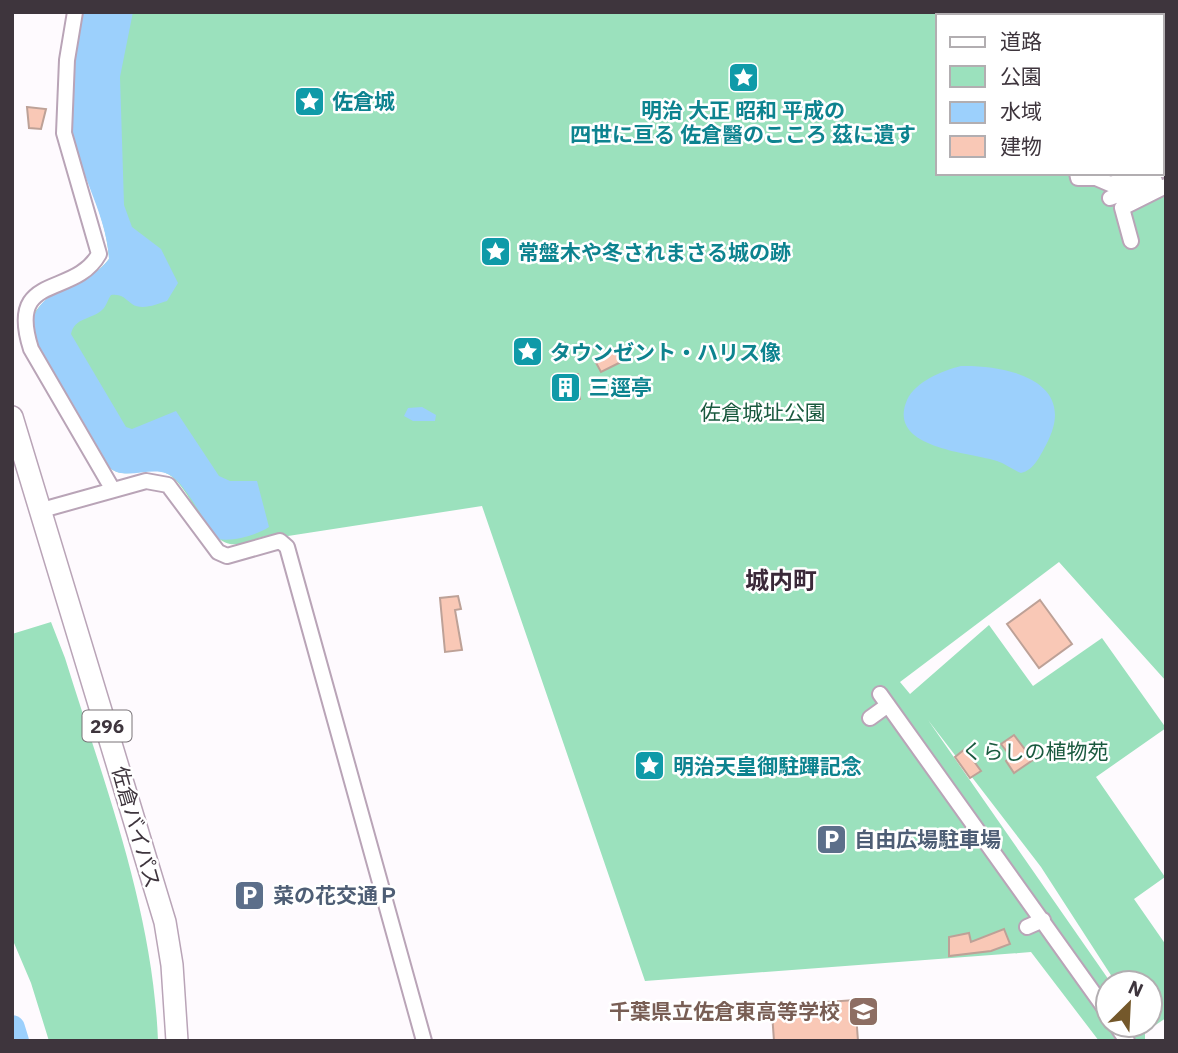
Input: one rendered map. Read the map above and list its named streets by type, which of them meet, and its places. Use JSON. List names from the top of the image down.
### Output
{
  "streets": {
    "highway": ["296", "佐倉バイパス"]
  },
  "districts": ["城内町"],
  "parks": ["佐倉城址公園", "くらしの植物苑"],
  "places": {
    "place": [
      "明治 大正 昭和 平成の 四世に亘る 佐倉醫のこころ 茲に遺す",
      "佐倉城",
      "常盤木や冬されまさる城の跡",
      "タウンゼント・ハリス像",
      "明治天皇御駐蹕記念"
    ],
    "building": ["三逕亭"],
    "parking": ["自由広場駐車場", "菜の花交通Ｐ"],
    "school or university": ["千葉県立佐倉東高等学校"]
  },
  "legend": [
    "道路",
    "公園",
    "水域",
    "建物"
  ],
  "north": "top right"
}
